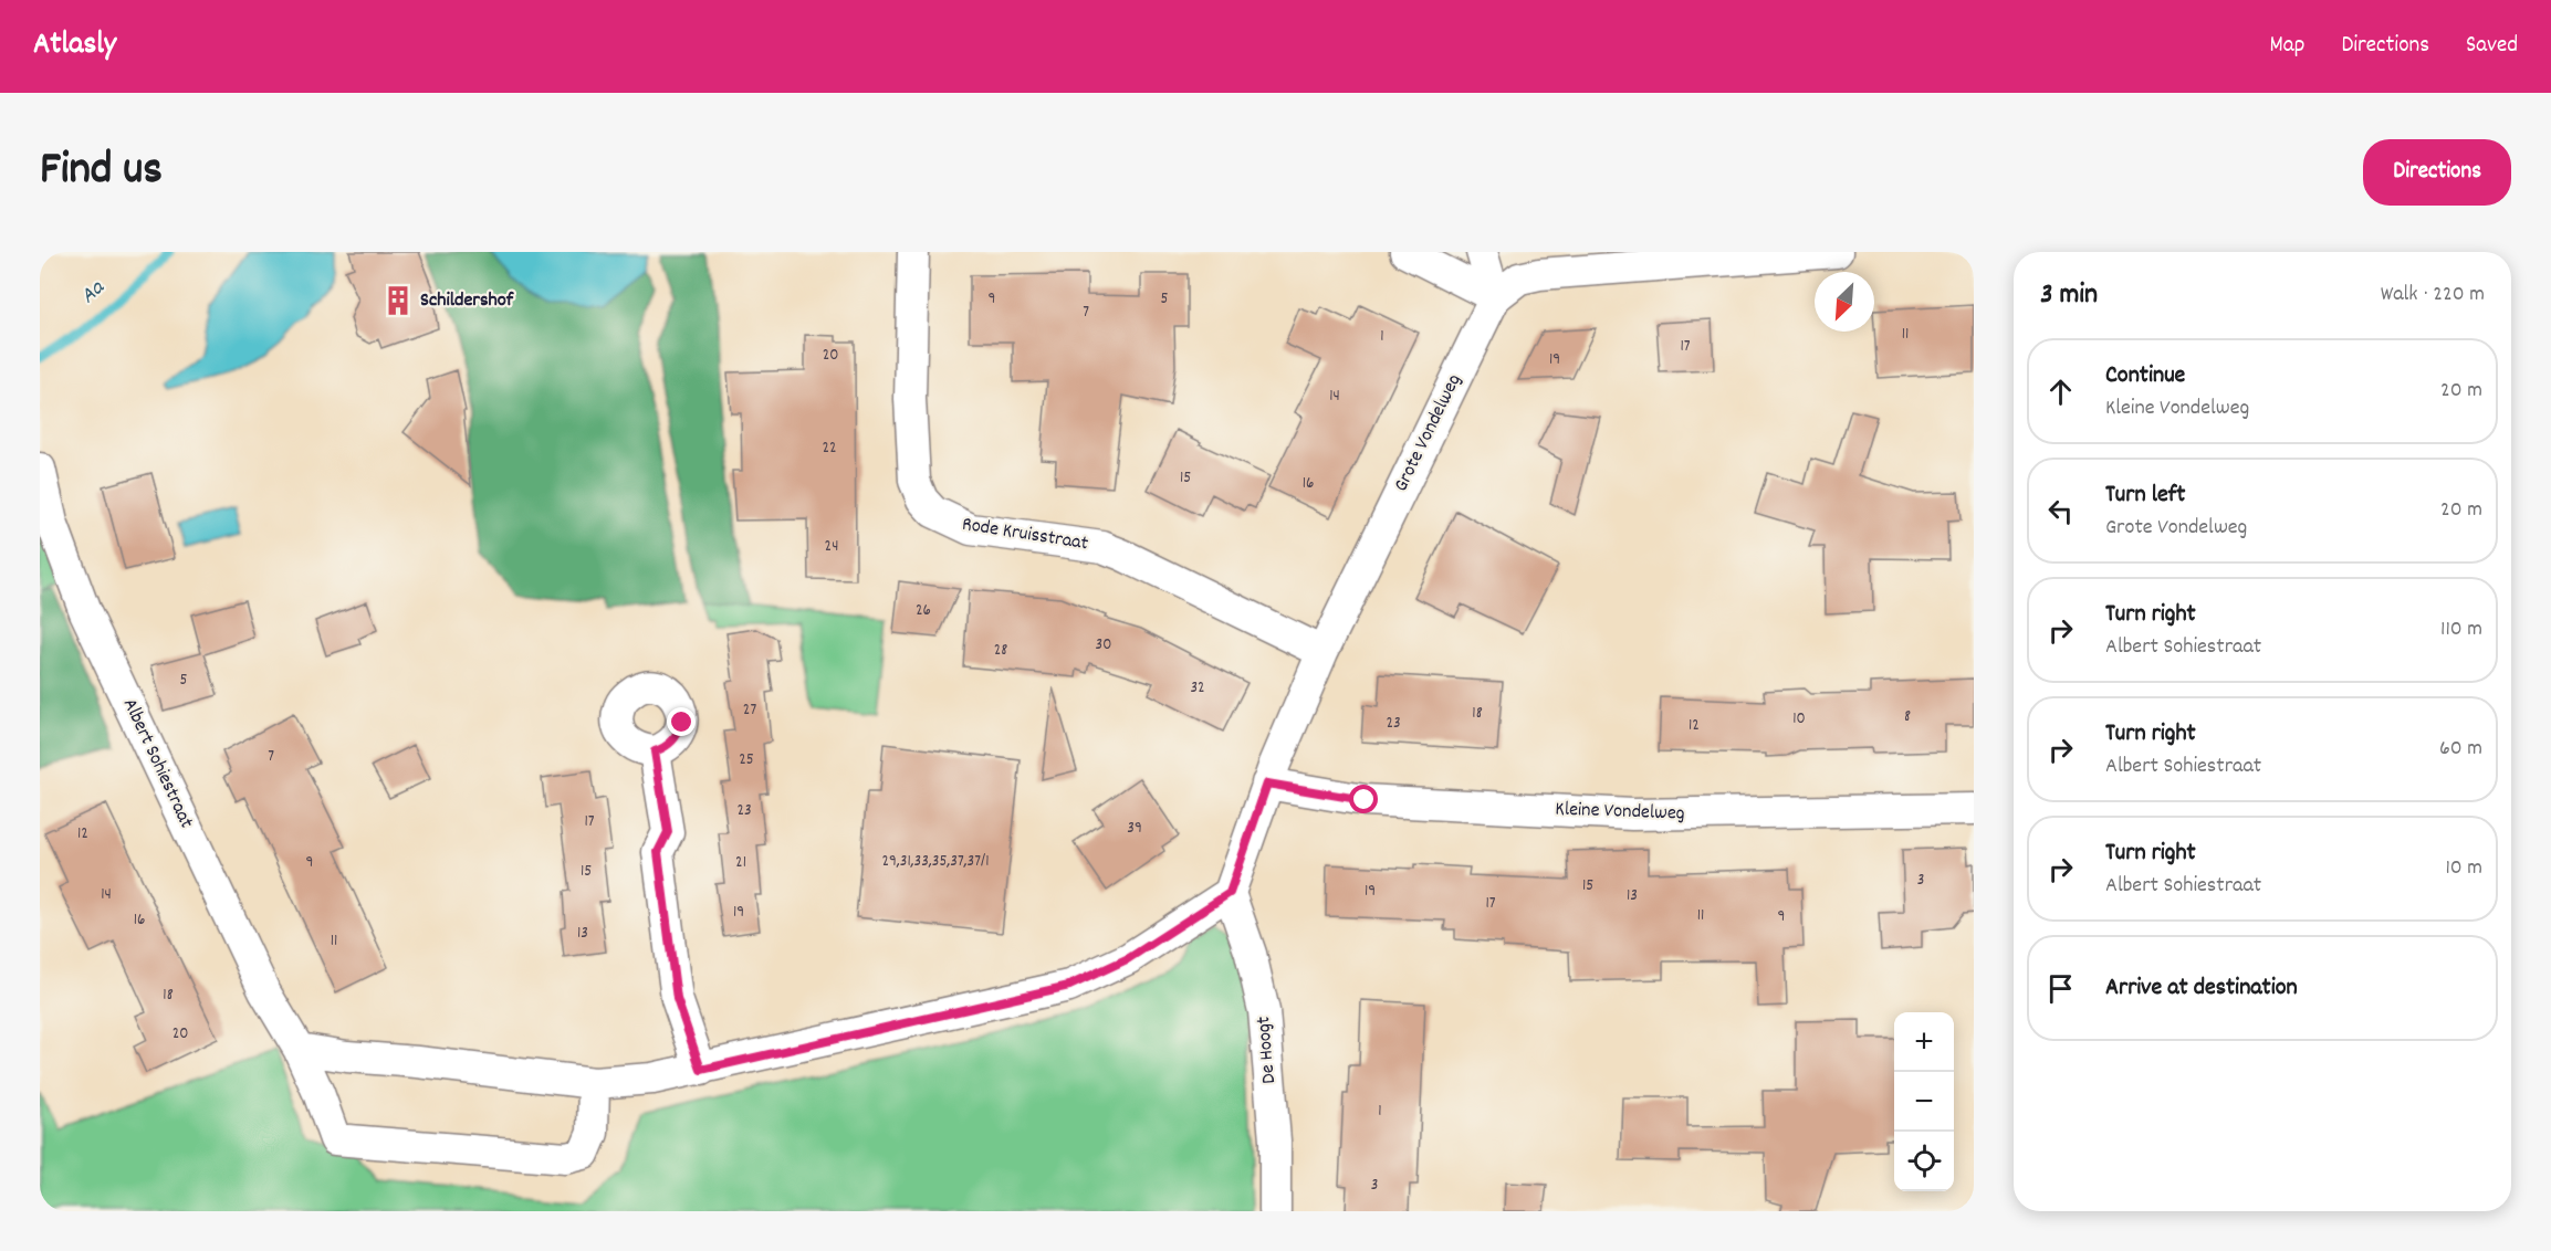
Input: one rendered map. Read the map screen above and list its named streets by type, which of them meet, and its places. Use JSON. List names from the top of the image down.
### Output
{
  "streets": {
    "street": [
      "Grote Vondelweg",
      "Rode Kruisstraat",
      "Albert Sohiestraat",
      "Kleine Vondelweg",
      "De Hoogt"
    ]
  },
  "crossings": [
    ["Grote Vondelweg", "Rode Kruisstraat"],
    ["Grote Vondelweg", "Kleine Vondelweg"],
    ["Grote Vondelweg", "De Hoogt"]
  ],
  "water": ["Aa"],
  "places": {
    "building": ["Schildershof"]
  },
  "house_numbers": [
    "9",
    "5",
    "7",
    "11",
    "1",
    "17",
    "20",
    "19",
    "14",
    "22",
    "15",
    "16",
    "24",
    "26",
    "30",
    "28",
    "5",
    "32",
    "27",
    "18",
    "8",
    "10",
    "23",
    "12",
    "7",
    "25",
    "23",
    "17",
    "39",
    "12",
    "29,31,33,35,37,37/1",
    "9",
    "21",
    "15",
    "3",
    "15",
    "19",
    "14",
    "13",
    "17",
    "19",
    "11",
    "9",
    "16",
    "13",
    "11",
    "18",
    "20",
    "1",
    "3"
  ],
  "north": "bottom left",
  "page": {
    "header": "Atlasly",
    "nav": ["Map", "Directions", "Saved"],
    "title": "Find us",
    "buttons": "Directions",
    "heading": ["3 min", "Walk · 220 m"],
    "list": [
      ["Continue", "Kleine Vondelweg", "20 m"],
      ["Turn left", "Grote Vondelweg", "20 m"],
      ["Turn right", "Albert Sohiestraat", "110 m"],
      ["Turn right", "Albert Sohiestraat", "60 m"],
      ["Turn right", "Albert Sohiestraat", "10 m"],
      "Arrive at destination"
    ],
    "map_buttons": ["+", "−"]
  }
}
